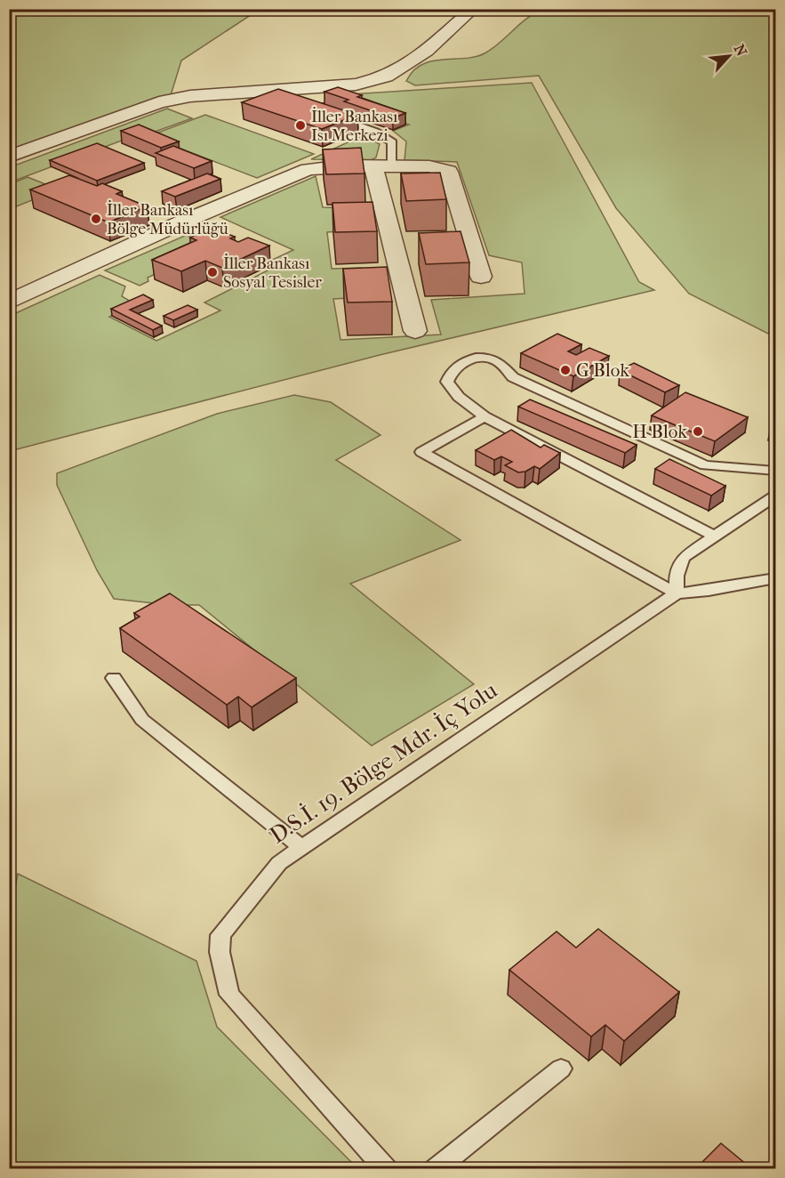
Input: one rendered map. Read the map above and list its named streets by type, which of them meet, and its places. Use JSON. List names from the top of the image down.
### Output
{
  "streets": {
    "lane": ["D.S.İ. 19. Bölge Mdr. İç Yolu"]
  },
  "places": [
    "İller Bankası Isı Merkezi",
    "İller Bankası Bölge Müdürlüğü",
    "İller Bankası Sosyal Tesisler",
    "G Blok",
    "H Blok"
  ],
  "north": "top right"
}
